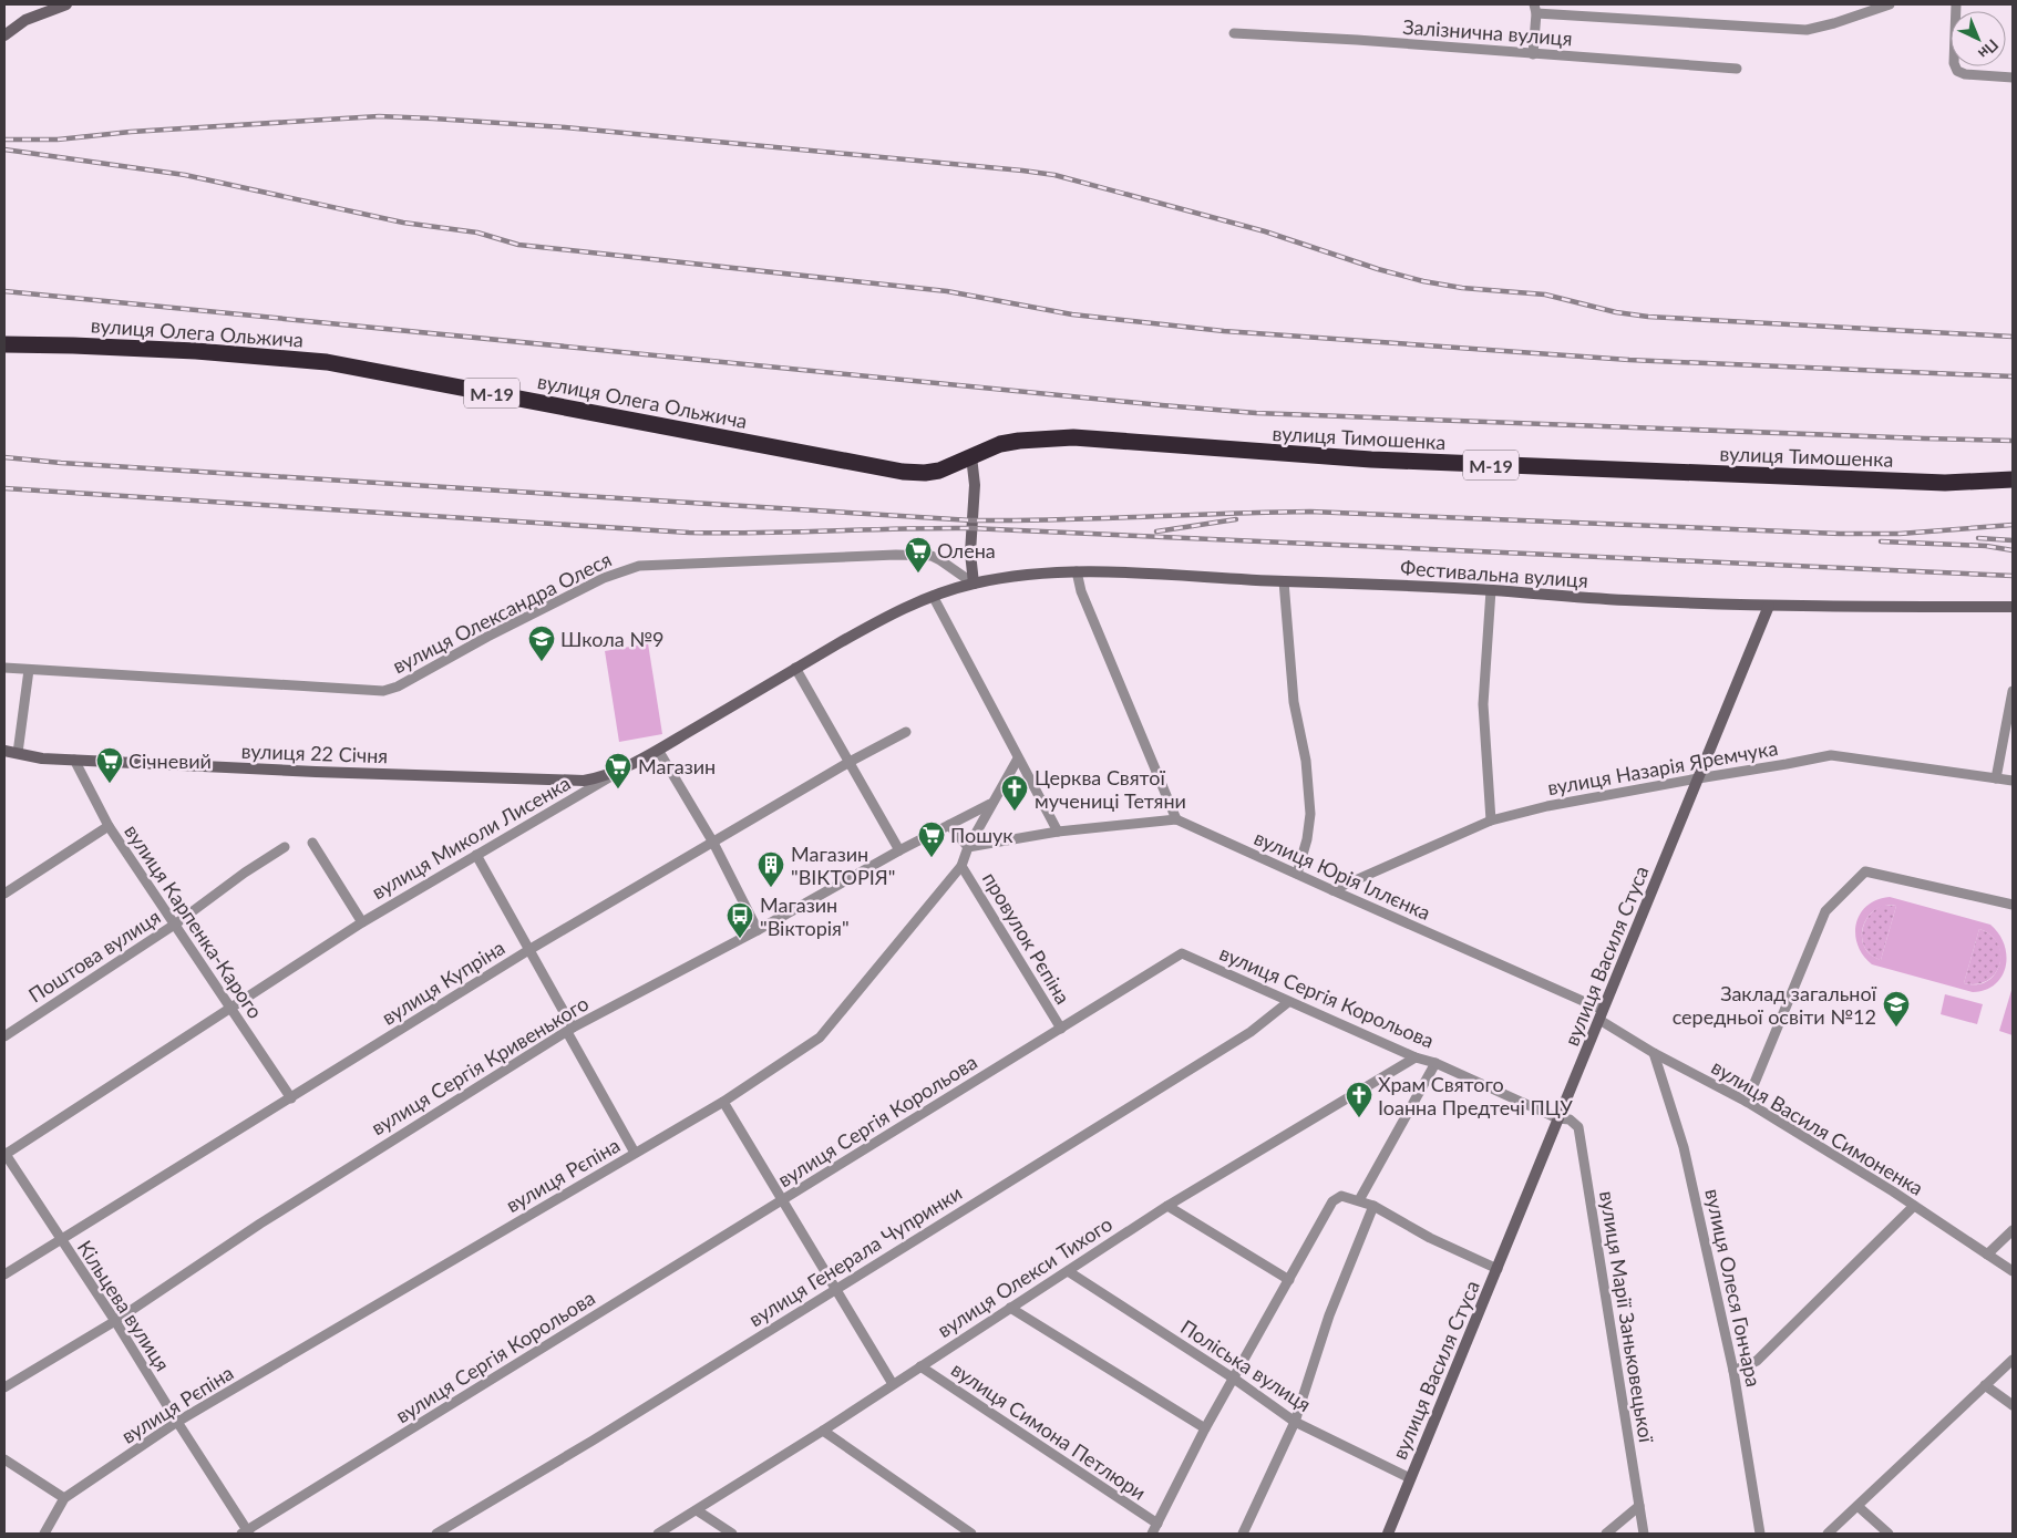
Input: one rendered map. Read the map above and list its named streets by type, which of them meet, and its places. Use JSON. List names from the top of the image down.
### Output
{
  "streets": {
    "highway": ["вулиця Олега Ольжича", "М-19", "вулиця Тимошенка"],
    "street": [
      "Залізнична вулиця",
      "Фестивальна вулиця",
      "вулиця Олександра Олеся",
      "вулиця 22 Січня",
      "вулиця Назарія Яремчука",
      "вулиця Миколи Лисенка",
      "вулиця Юрія Іллєнка",
      "вулиця Карпенка-Карого",
      "провулок Рєпіна",
      "Поштова вулиця",
      "вулиця Василя Стуса",
      "вулиця Купріна",
      "вулиця Сергія Корольова",
      "вулиця Сергія Кривенького",
      "вулиця Василя Симоненка",
      "вулиця Рєпіна",
      "вулиця Генерала Чупринки",
      "вулиця Олекси Тихого",
      "вулиця Олеся Гончара",
      "Кільцева вулиця",
      "вулиця Марії Заньковецької",
      "Поліська вулиця",
      "вулиця Симона Петлюри"
    ]
  },
  "crossings": [
    ["вулиця Олега Ольжича", "вулиця Тимошенка"],
    ["Фестивальна вулиця", "вулиця Олександра Олеся"],
    ["Фестивальна вулиця", "вулиця Миколи Лисенка"],
    ["Фестивальна вулиця", "вулиця Василя Стуса"],
    ["вулиця Олександра Олеся", "вулиця Миколи Лисенка"],
    ["вулиця 22 Січня", "вулиця Миколи Лисенка"],
    ["вулиця 22 Січня", "вулиця Карпенка-Карого"],
    ["вулиця Назарія Яремчука", "вулиця Юрія Іллєнка"],
    ["вулиця Назарія Яремчука", "вулиця Василя Стуса"],
    ["вулиця Миколи Лисенка", "вулиця Карпенка-Карого"],
    ["вулиця Миколи Лисенка", "Кільцева вулиця"],
    ["вулиця Юрія Іллєнка", "вулиця Василя Стуса"],
    ["вулиця Юрія Іллєнка", "вулиця Василя Симоненка"],
    ["вулиця Карпенка-Карого", "Поштова вулиця"],
    ["вулиця Карпенка-Карого", "вулиця Купріна"],
    ["провулок Рєпіна", "вулиця Сергія Корольова"],
    ["провулок Рєпіна", "вулиця Рєпіна"],
    ["вулиця Василя Стуса", "вулиця Сергія Корольова"],
    ["вулиця Василя Стуса", "вулиця Василя Симоненка"],
    ["вулиця Василя Стуса", "вулиця Марії Заньковецької"],
    ["вулиця Василя Стуса", "Поліська вулиця"],
    ["вулиця Купріна", "Кільцева вулиця"],
    ["вулиця Сергія Корольова", "вулиця Генерала Чупринки"],
    ["вулиця Сергія Корольова", "вулиця Олекси Тихого"],
    ["вулиця Сергія Корольова", "Кільцева вулиця"],
    ["вулиця Сергія Корольова", "вулиця Марії Заньковецької"],
    ["вулиця Сергія Кривенького", "вулиця Рєпіна"],
    ["вулиця Сергія Кривенького", "Кільцева вулиця"],
    ["вулиця Василя Симоненка", "вулиця Олеся Гончара"],
    ["вулиця Рєпіна", "Кільцева вулиця"],
    ["вулиця Олекси Тихого", "Поліська вулиця"],
    ["вулиця Олекси Тихого", "вулиця Симона Петлюри"]
  ],
  "places": {
    "supermarket": [
      "Олена",
      "Січневий",
      "Магазин",
      "Пошук"
    ],
    "school or university": ["Школа №9", "Заклад загальної середньої освіти №12"],
    "church": ["Церква Святої мучениці Тетяни", "Храм Святого Іоанна Предтечі ПЦУ"],
    "building": ["Магазин \"ВІКТОРІЯ\""],
    "bus stop": ["Магазин \"Вікторія\""]
  },
  "north": "bottom right"
}
